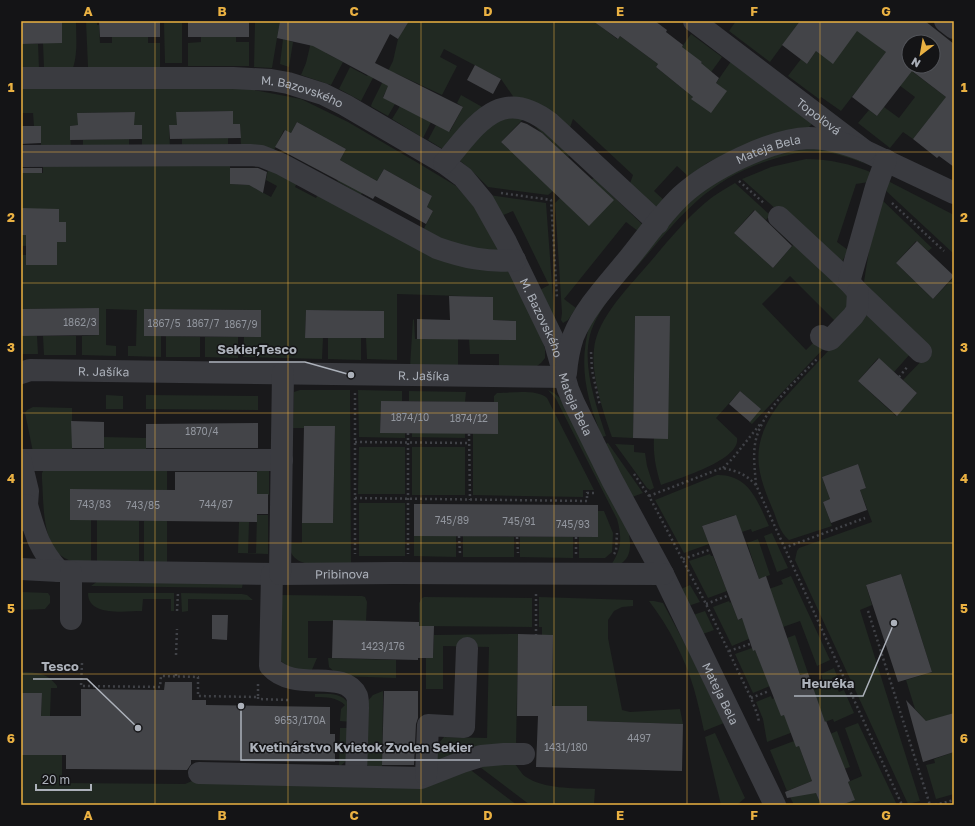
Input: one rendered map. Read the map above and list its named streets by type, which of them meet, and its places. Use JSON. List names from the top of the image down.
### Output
{
  "streets": {
    "street": [
      "M. Bazovského",
      "Topoľová",
      "Mateja Bela",
      "R. Jašíka",
      "Pribinova"
    ]
  },
  "crossings": [
    ["M. Bazovského", "Mateja Bela"],
    ["M. Bazovského", "R. Jašíka"],
    ["Topoľová", "Mateja Bela"],
    ["Mateja Bela", "R. Jašíka"],
    ["Mateja Bela", "Pribinova"]
  ],
  "places": [
    "Sekier,Tesco",
    "Heuréka",
    "Kvetinárstvo Kvietok Zvolen Sekier",
    "Tesco"
  ],
  "house_numbers": [
    "1862/3",
    "1867/5",
    "1867/7",
    "1867/9",
    "1874/10",
    "1874/12",
    "1870/4",
    "743/83",
    "744/87",
    "743/85",
    "745/89",
    "745/91",
    "745/93",
    "1423/176",
    "9653/170A",
    "4497",
    "1431/180"
  ],
  "scale_bar": "20 m",
  "north": "bottom left",
  "grid": {
    "columns": [
      "A",
      "B",
      "C",
      "D",
      "E",
      "F",
      "G"
    ],
    "rows": [
      "1",
      "2",
      "3",
      "4",
      "5",
      "6"
    ]
  }
}
